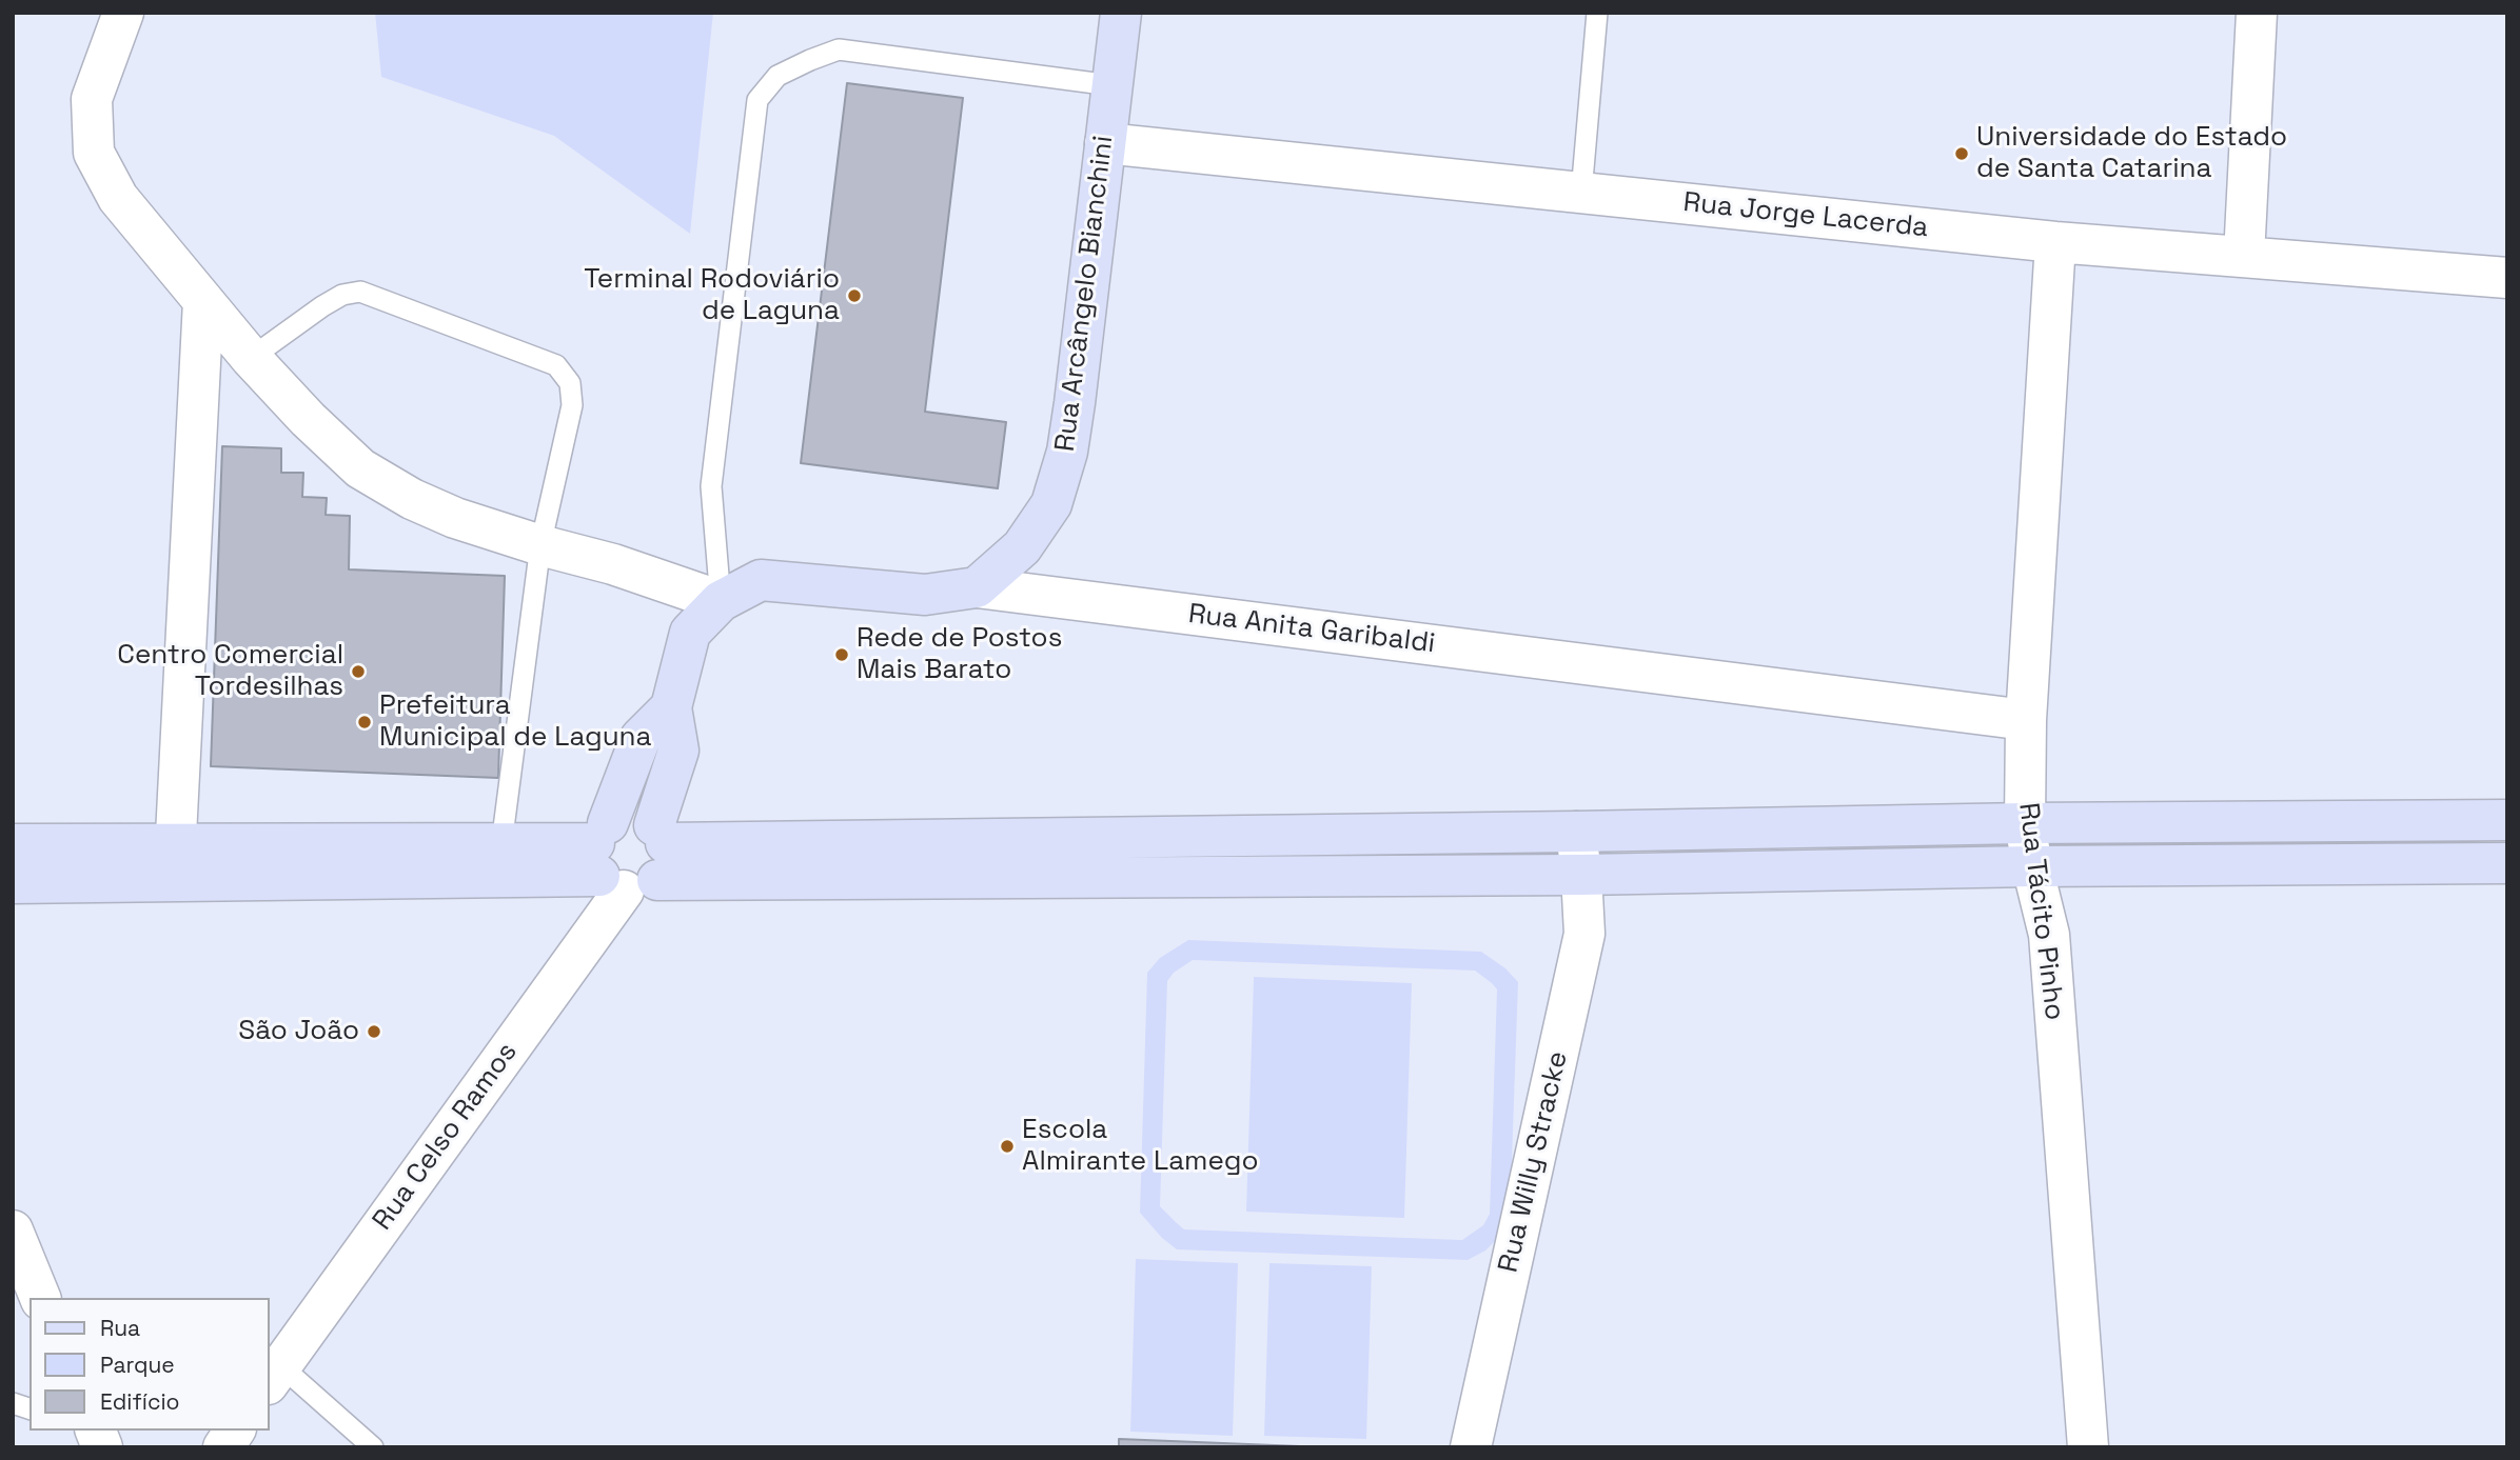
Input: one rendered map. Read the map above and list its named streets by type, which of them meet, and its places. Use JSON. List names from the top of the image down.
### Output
{
  "streets": {
    "street": [
      "Rua Jorge Lacerda",
      "Rua Arcângelo Bianchini",
      "Rua Anita Garibaldi",
      "Rua Tácito Pinho",
      "Rua Celso Ramos",
      "Rua Willy Stracke"
    ]
  },
  "crossings": [
    ["Rua Jorge Lacerda", "Rua Arcângelo Bianchini"],
    ["Rua Jorge Lacerda", "Rua Tácito Pinho"],
    ["Rua Arcângelo Bianchini", "Rua Anita Garibaldi"],
    ["Rua Anita Garibaldi", "Rua Tácito Pinho"],
    ["Rua Anita Garibaldi", "Rua Celso Ramos"]
  ],
  "places": [
    "Universidade do Estado de Santa Catarina",
    "Terminal Rodoviário de Laguna",
    "Rede de Postos Mais Barato",
    "Centro Comercial Tordesilhas",
    "Prefeitura Municipal de Laguna",
    "São João",
    "Escola Almirante Lamego"
  ],
  "legend": ["Rua", "Parque", "Edifício"]
}
